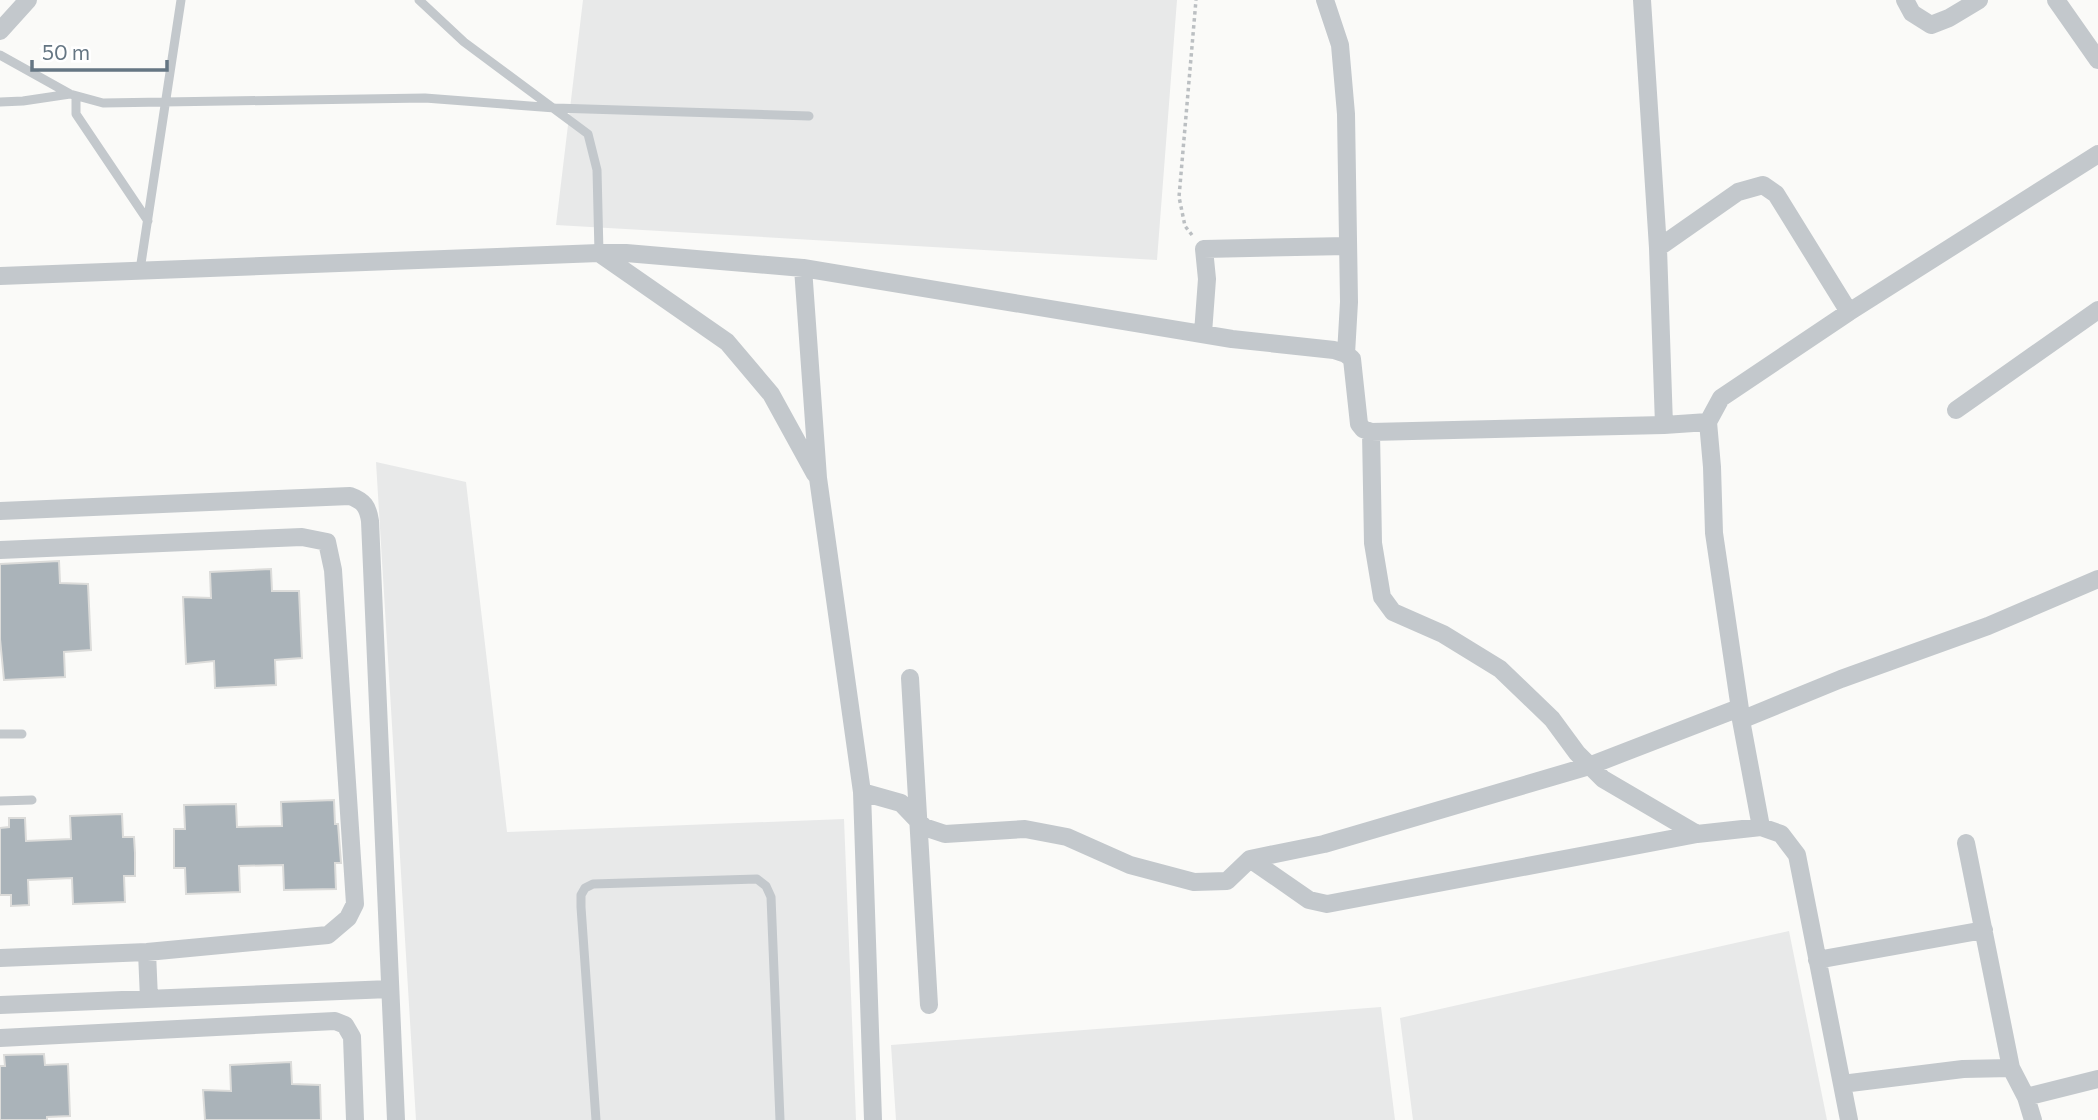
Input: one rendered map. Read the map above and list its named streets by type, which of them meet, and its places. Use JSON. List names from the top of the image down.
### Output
{
  "scale_bar": "50 m"
}
